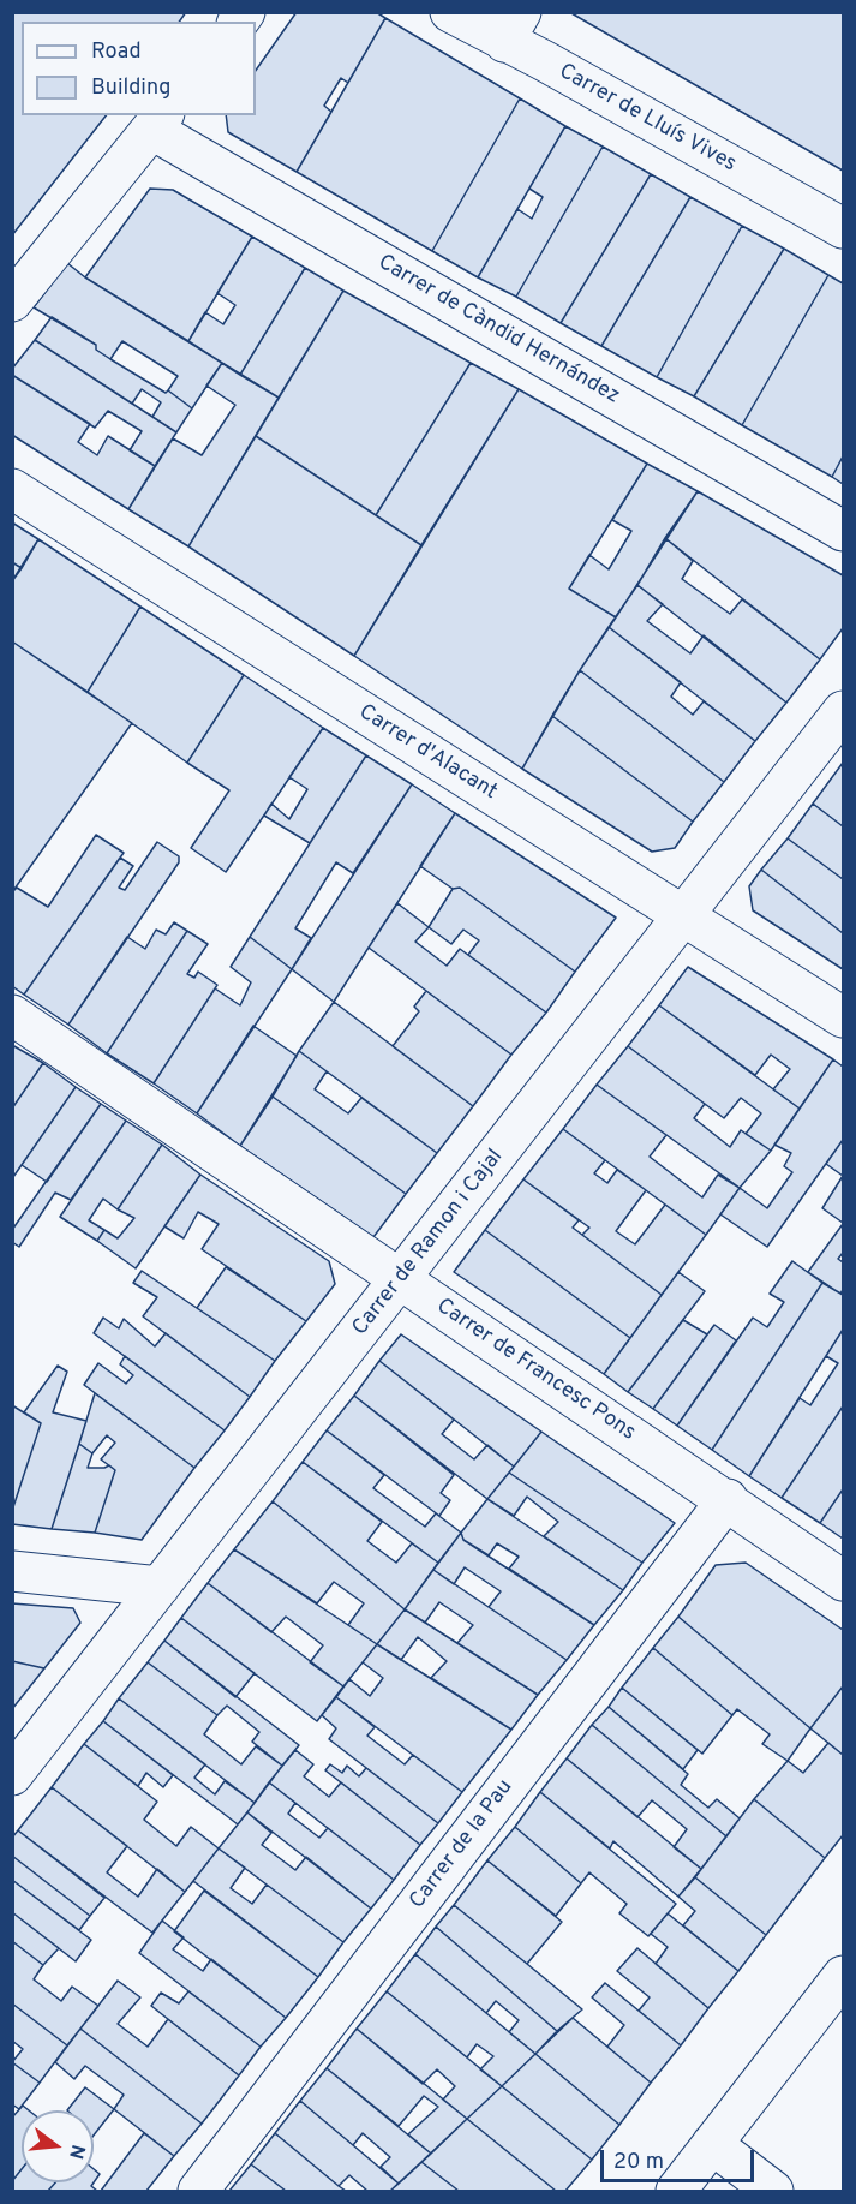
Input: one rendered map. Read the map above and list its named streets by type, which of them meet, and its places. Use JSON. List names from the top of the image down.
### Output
{
  "streets": {
    "street": [
      "Carrer de Lluís Vives",
      "Carrer de Càndid Hernández",
      "Carrer d'Alacant",
      "Carrer de Ramon i Cajal",
      "Carrer de Francesc Pons",
      "Carrer de la Pau"
    ]
  },
  "crossings": [
    ["Carrer d'Alacant", "Carrer de Ramon i Cajal"],
    ["Carrer de Ramon i Cajal", "Carrer de Francesc Pons"],
    ["Carrer de Francesc Pons", "Carrer de la Pau"]
  ],
  "legend": ["Road", "Building"],
  "scale_bar": "20 m",
  "north": "right"
}
